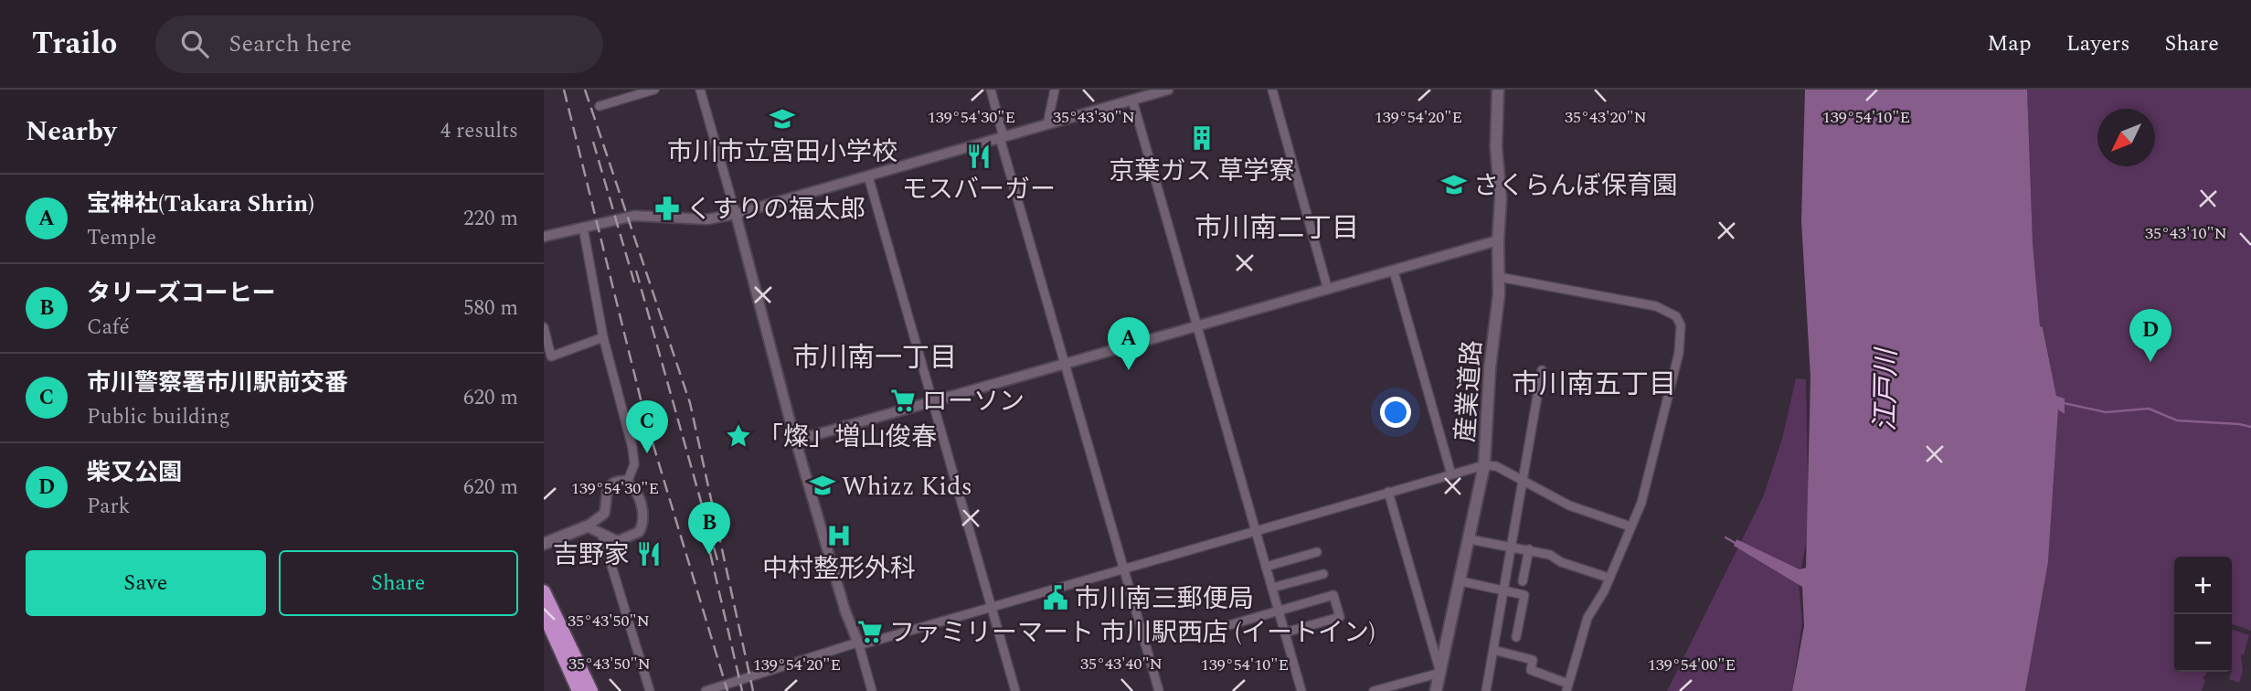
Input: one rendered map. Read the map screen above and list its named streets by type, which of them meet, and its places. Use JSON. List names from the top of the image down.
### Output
{
  "streets": {
    "main road": ["産業道路"]
  },
  "districts": ["市川南二丁目", "市川南一丁目", "市川南五丁目"],
  "water": ["江戸川"],
  "places": {
    "school or university": ["市川市立宮田小学校", "さくらんぼ保育園", "Whizz Kids"],
    "building": ["京葉ガス 草学寮"],
    "restaurant": ["モスバーガー", "吉野家"],
    "pharmacy": ["くすりの福太郎"],
    "supermarket": ["ローソン", "ファミリーマート 市川駅西店 (イートイン)"],
    "place": ["「燦」増山俊春"],
    "hospital": ["中村整形外科"],
    "public building": ["市川南三郵便局"]
  },
  "north": "bottom left",
  "page": {
    "header": "Trailo",
    "search": "Search here",
    "nav": ["Map", "Layers", "Share"],
    "heading": ["Nearby", "4 results"],
    "list": [
      {
        "mark": "A",
        "name": "宝神社(Takara Shrin)",
        "note": "Temple",
        "value": "220 m"
      },
      {
        "mark": "B",
        "name": "タリーズコーヒー",
        "note": "Café",
        "value": "580 m"
      },
      {
        "mark": "C",
        "name": "市川警察署市川駅前交番",
        "note": "Public building",
        "value": "620 m"
      },
      {
        "mark": "D",
        "name": "柴又公園",
        "note": "Park",
        "value": "620 m"
      }
    ],
    "pins": [
      "D",
      "A",
      "C",
      "B"
    ],
    "buttons": ["Save", "Share"],
    "map_buttons": ["+", "−"]
  },
  "coordinates": [
    "139°54'30\"E",
    "139°54'20\"E",
    "139°54'10\"E",
    "35°43'30\"N",
    "35°43'20\"N",
    "35°43'10\"N",
    "35°43'50\"N",
    "35°43'40\"N",
    "139°54'00\"E"
  ]
}
